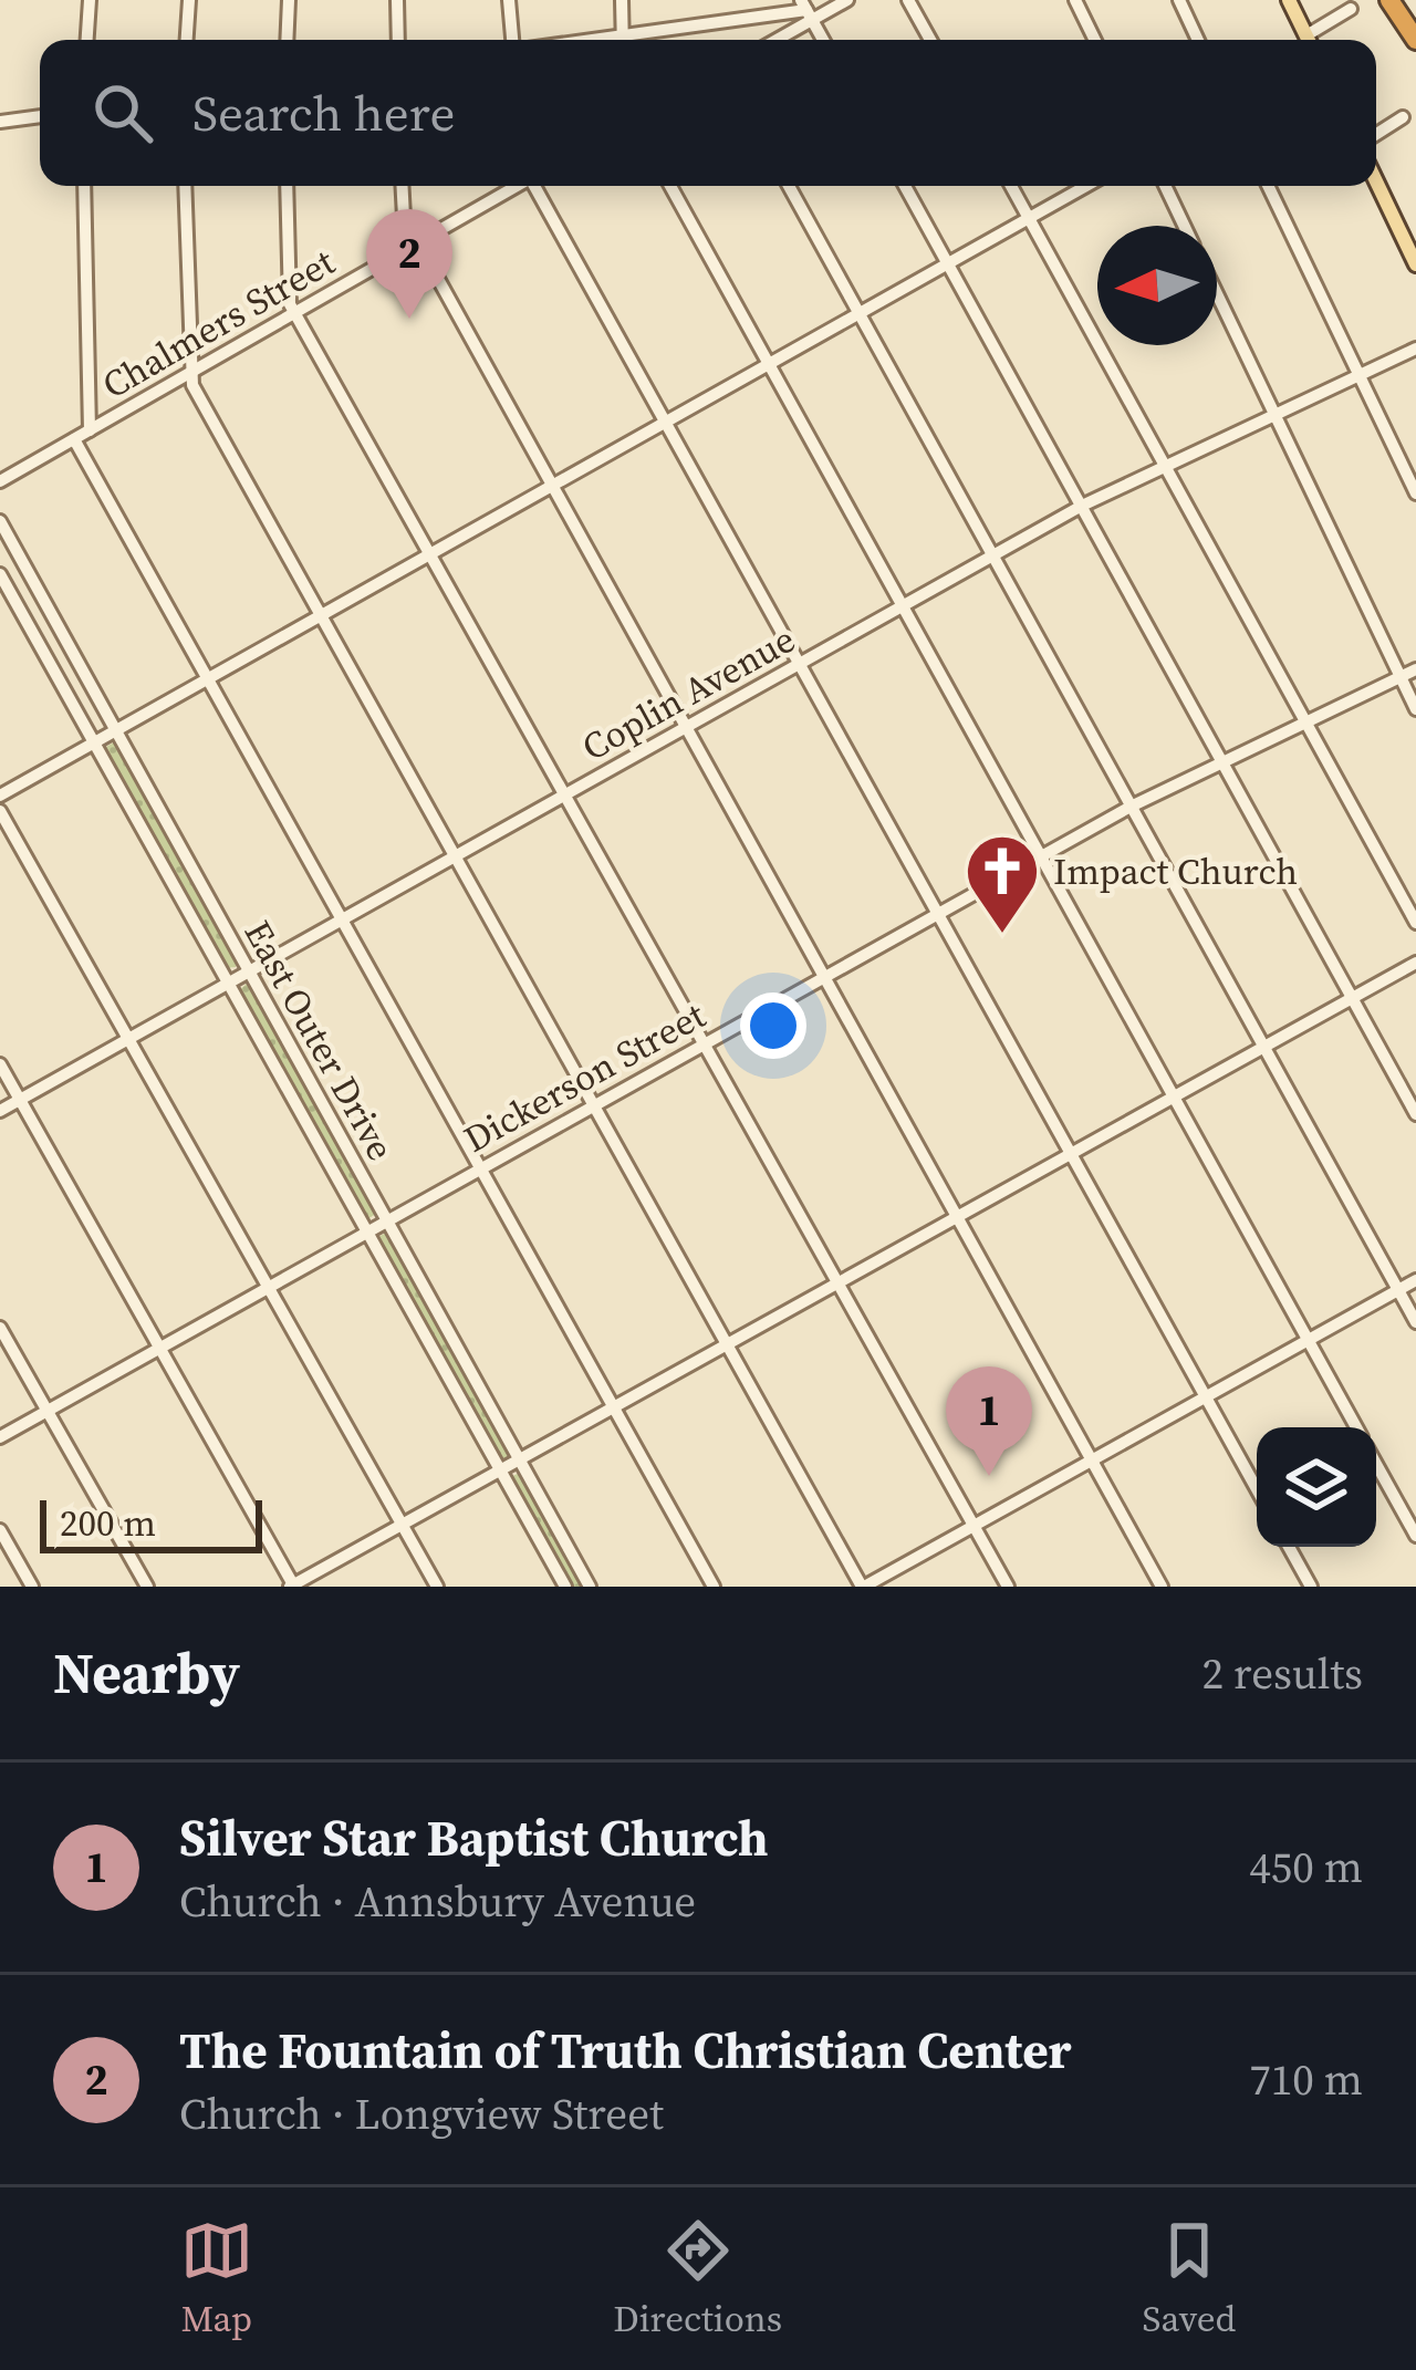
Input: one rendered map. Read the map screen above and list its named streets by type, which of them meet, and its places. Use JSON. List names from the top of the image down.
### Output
{
  "streets": {
    "street": [
      "Chalmers Street",
      "Coplin Avenue",
      "East Outer Drive",
      "Dickerson Street"
    ]
  },
  "crossings": [
    ["Coplin Avenue", "East Outer Drive"],
    ["East Outer Drive", "Dickerson Street"]
  ],
  "places": {
    "church": ["Impact Church"]
  },
  "scale_bar": "200 m",
  "north": "left",
  "page": {
    "search": "Search here",
    "pins": ["2", "1"],
    "scale": "200 m",
    "heading": ["Nearby", "2 results"],
    "list": [
      {
        "mark": "1",
        "name": "Silver Star Baptist Church",
        "note": "Church · Annsbury Avenue",
        "value": "450 m"
      },
      {
        "mark": "2",
        "name": "The Fountain of Truth Christian Center",
        "note": "Church · Longview Street",
        "value": "710 m"
      }
    ],
    "nav": ["Map", "Directions", "Saved"]
  }
}
